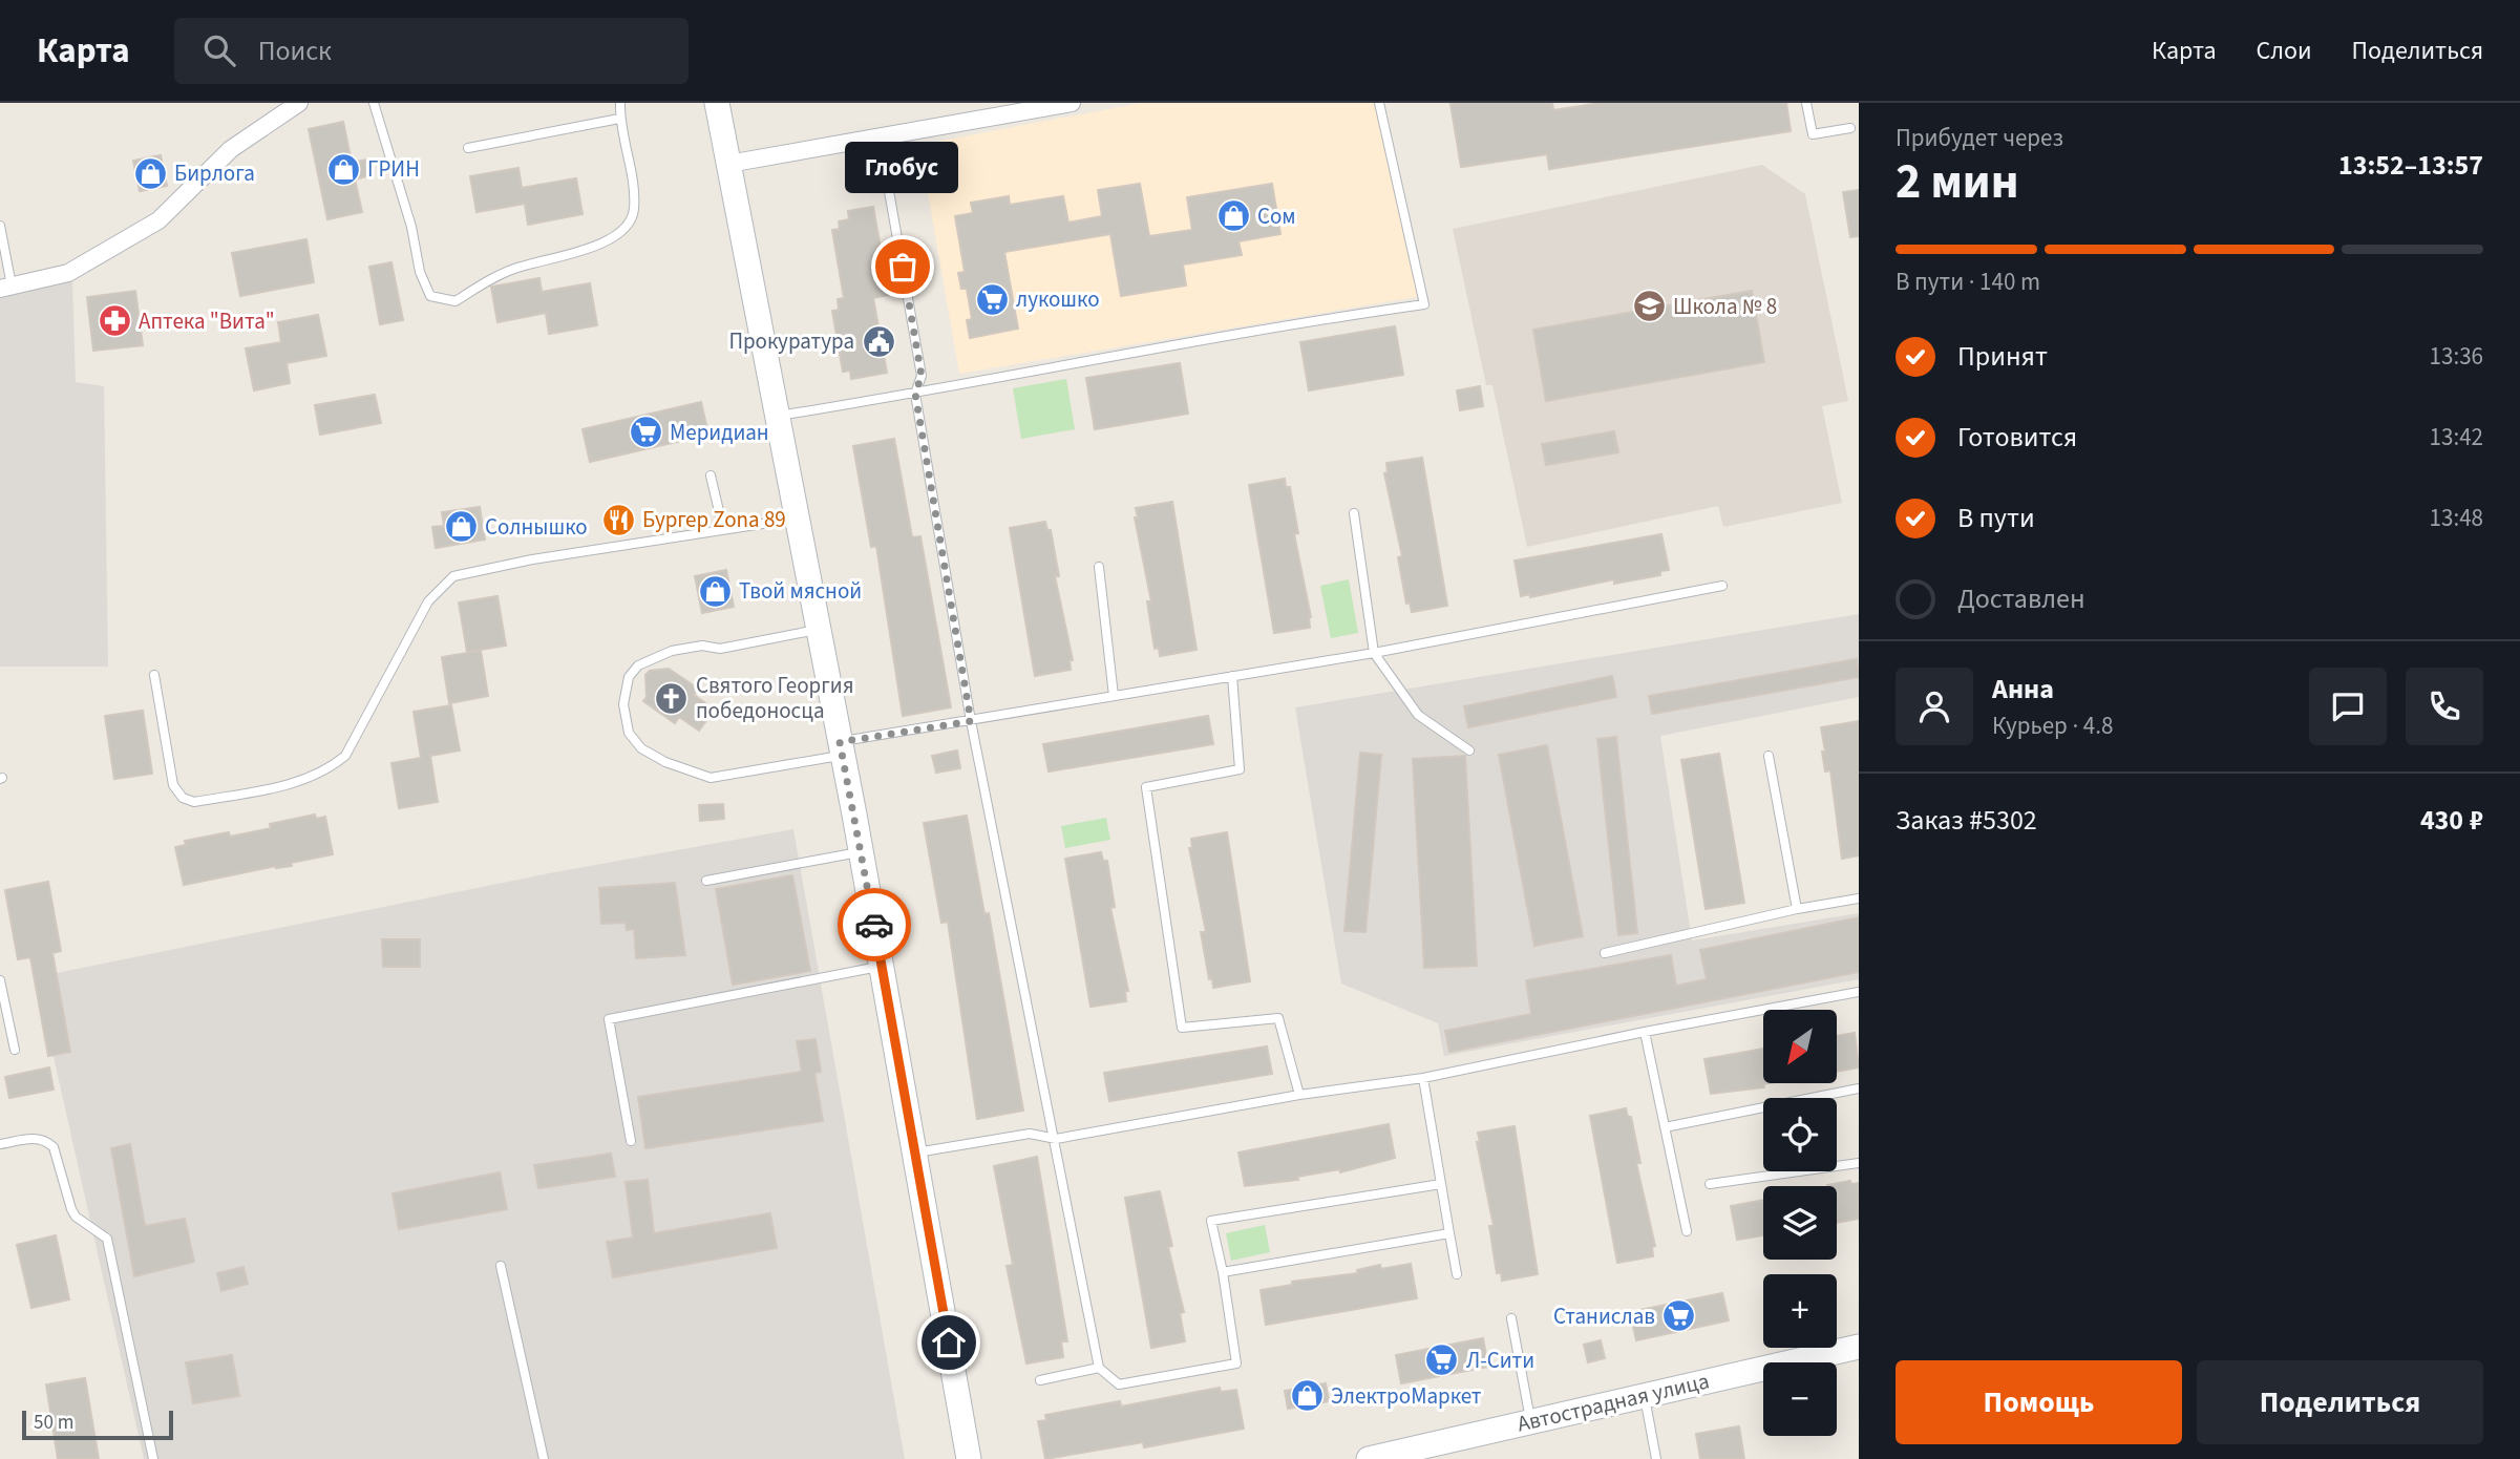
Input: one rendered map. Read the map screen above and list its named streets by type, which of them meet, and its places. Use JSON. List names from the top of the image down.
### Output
{
  "streets": {
    "main road": ["Автострадная улица"]
  },
  "places": {
    "shop": [
      "ГРИН",
      "Бирлога",
      "Сом",
      "Солнышко",
      "Твой мясной",
      "ЭлектроМаркет"
    ],
    "other": ["Глобус"],
    "supermarket": [
      "лукошко",
      "Меридиан",
      "Станислав",
      "Л-Сити"
    ],
    "school or university": ["Школа № 8"],
    "pharmacy": ["Аптека \"Вита\""],
    "public building": ["Прокуратура"],
    "restaurant": ["Бургер Zona 89"],
    "church": ["Святого Георгия победоносца"]
  },
  "scale_bar": "50 m",
  "north": "bottom left",
  "page": {
    "header": "Карта",
    "search": "Поиск",
    "nav": ["Карта", "Слои", "Поделиться"],
    "heading": ["2 мин", "Прибудет через", "13:52–13:57"],
    "panel": [
      "Анна",
      "Курьер · 4.8",
      "Заказ #5302",
      "430 ₽"
    ],
    "bubble": "Глобус",
    "bar": "В пути · 140 m",
    "list": [
      ["Принят", "13:36"],
      ["Готовится", "13:42"],
      ["В пути", "13:48"],
      "Доставлен"
    ],
    "map_buttons": ["+", "−"],
    "buttons": ["Помощь", "Поделиться"],
    "scale": "50 m"
  }
}
